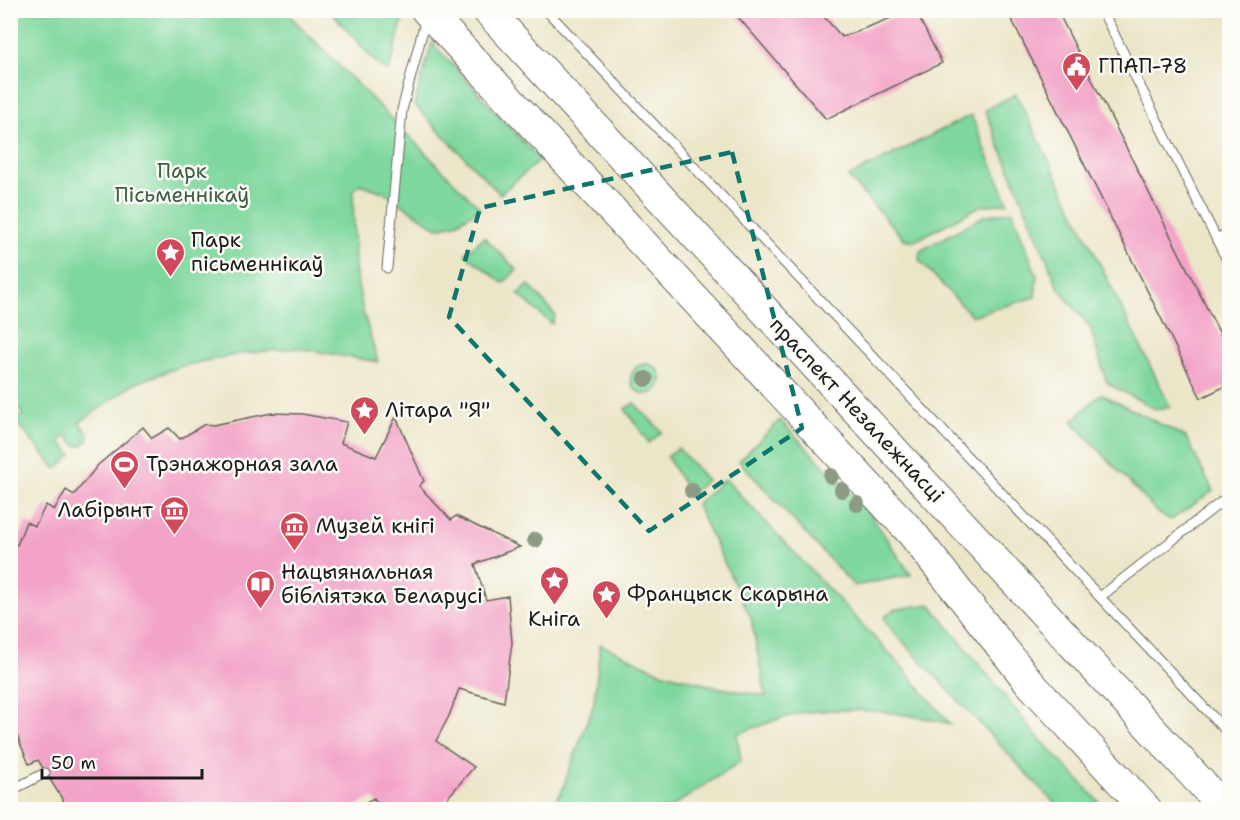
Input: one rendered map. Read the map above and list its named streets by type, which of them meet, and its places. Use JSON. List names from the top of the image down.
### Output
{
  "streets": {
    "main road": ["праспект Незалежнасці"]
  },
  "parks": ["Парк Пісьменнікаў"],
  "places": {
    "public building": ["ГПАП-78"],
    "place": [
      "Парк пісьменнікаў",
      "Літара \"Я\"",
      "Кніга",
      "Францыск Скарына"
    ],
    "sports": ["Трэнажорная зала"],
    "museum": ["Лабірынт", "Музей кнігі"],
    "library": ["Нацыянальная бібліятэка Беларусі"]
  },
  "scale_bar": "50 m"
}
